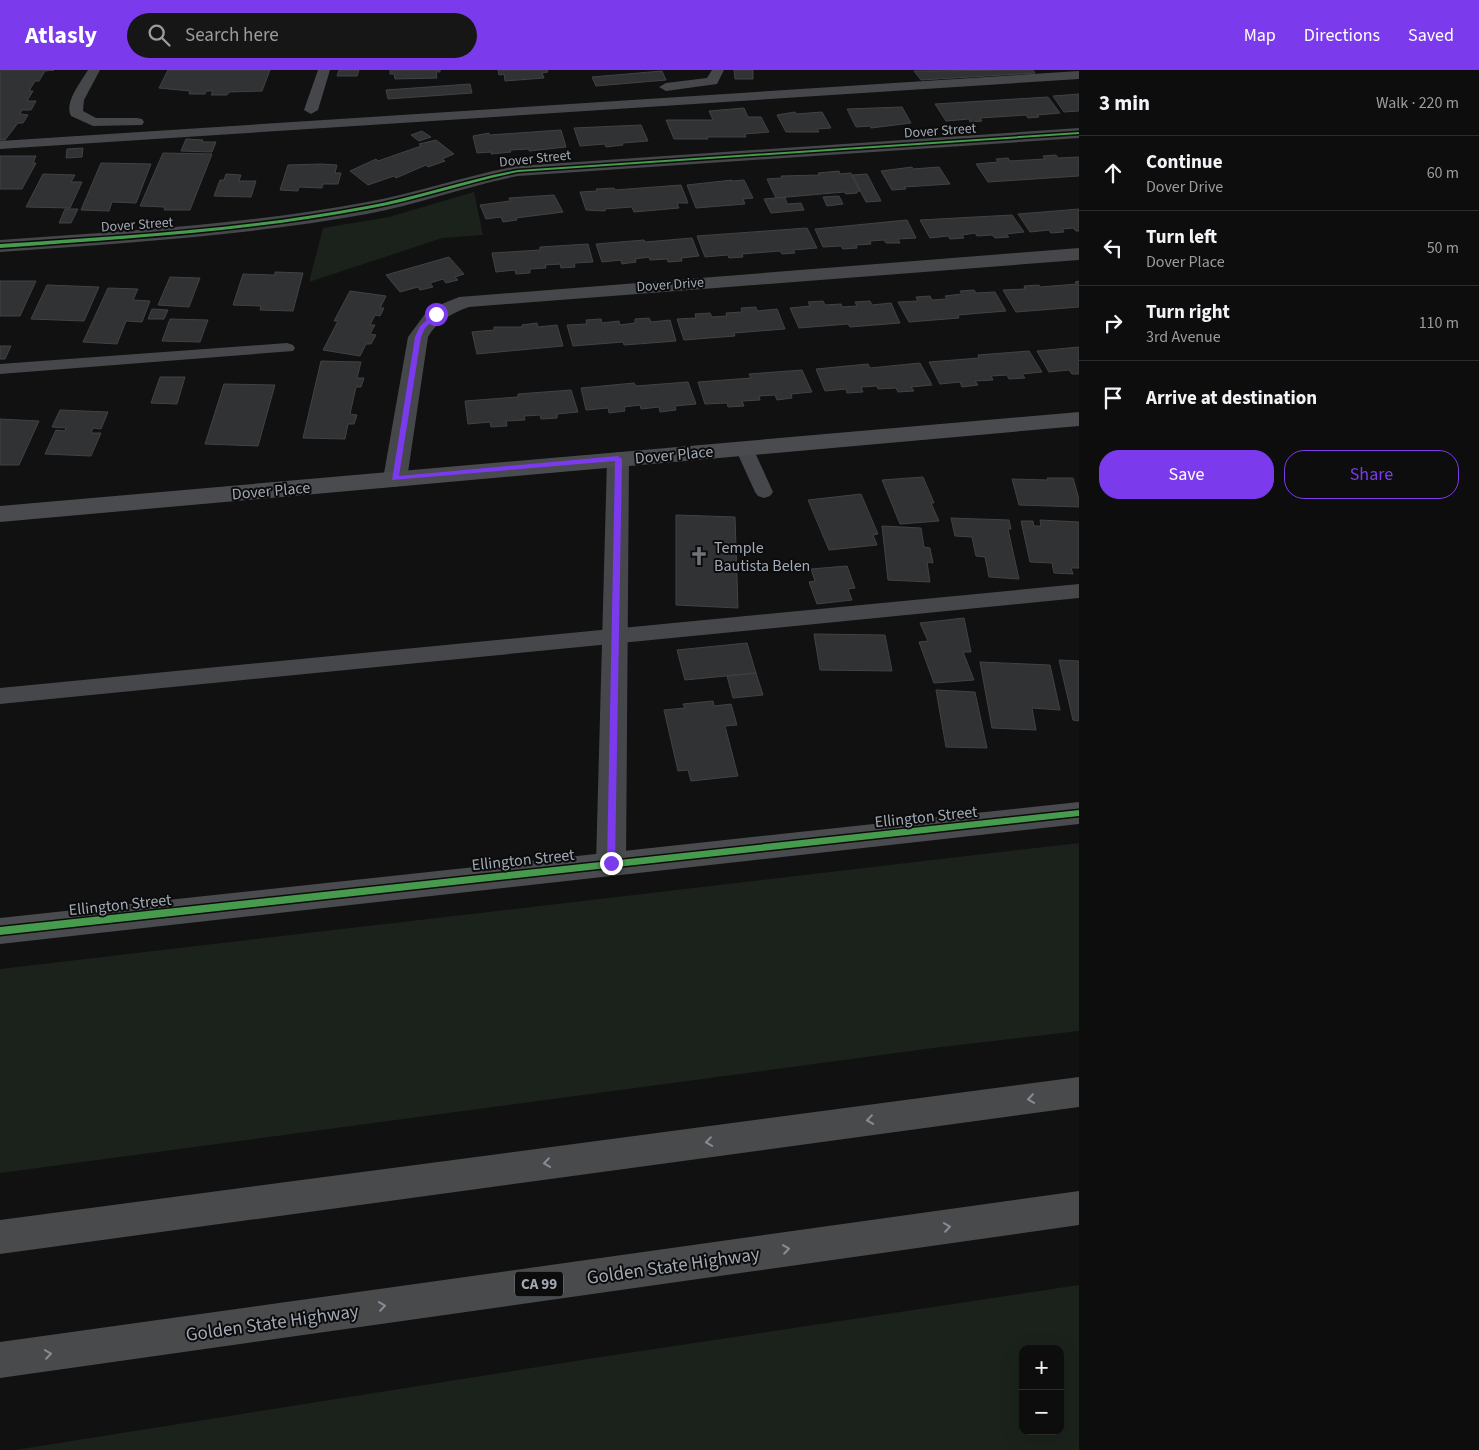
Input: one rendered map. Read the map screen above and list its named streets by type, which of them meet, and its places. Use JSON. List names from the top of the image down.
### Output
{
  "streets": {
    "highway": ["Golden State Highway", "CA 99"],
    "street": [
      "Dover Street",
      "Dover Drive",
      "Dover Place",
      "Ellington Street"
    ]
  },
  "crossings": [
    ["Dover Drive", "Dover Place"]
  ],
  "places": {
    "church": ["Temple Bautista Belen"]
  },
  "page": {
    "header": "Atlasly",
    "search": "Search here",
    "nav": ["Map", "Directions", "Saved"],
    "heading": ["3 min", "Walk · 220 m"],
    "list": [
      ["Continue", "Dover Drive", "60 m"],
      ["Turn left", "Dover Place", "50 m"],
      ["Turn right", "3rd Avenue", "110 m"],
      "Arrive at destination"
    ],
    "buttons": ["Save", "Share"],
    "map_buttons": ["+", "−"]
  }
}
